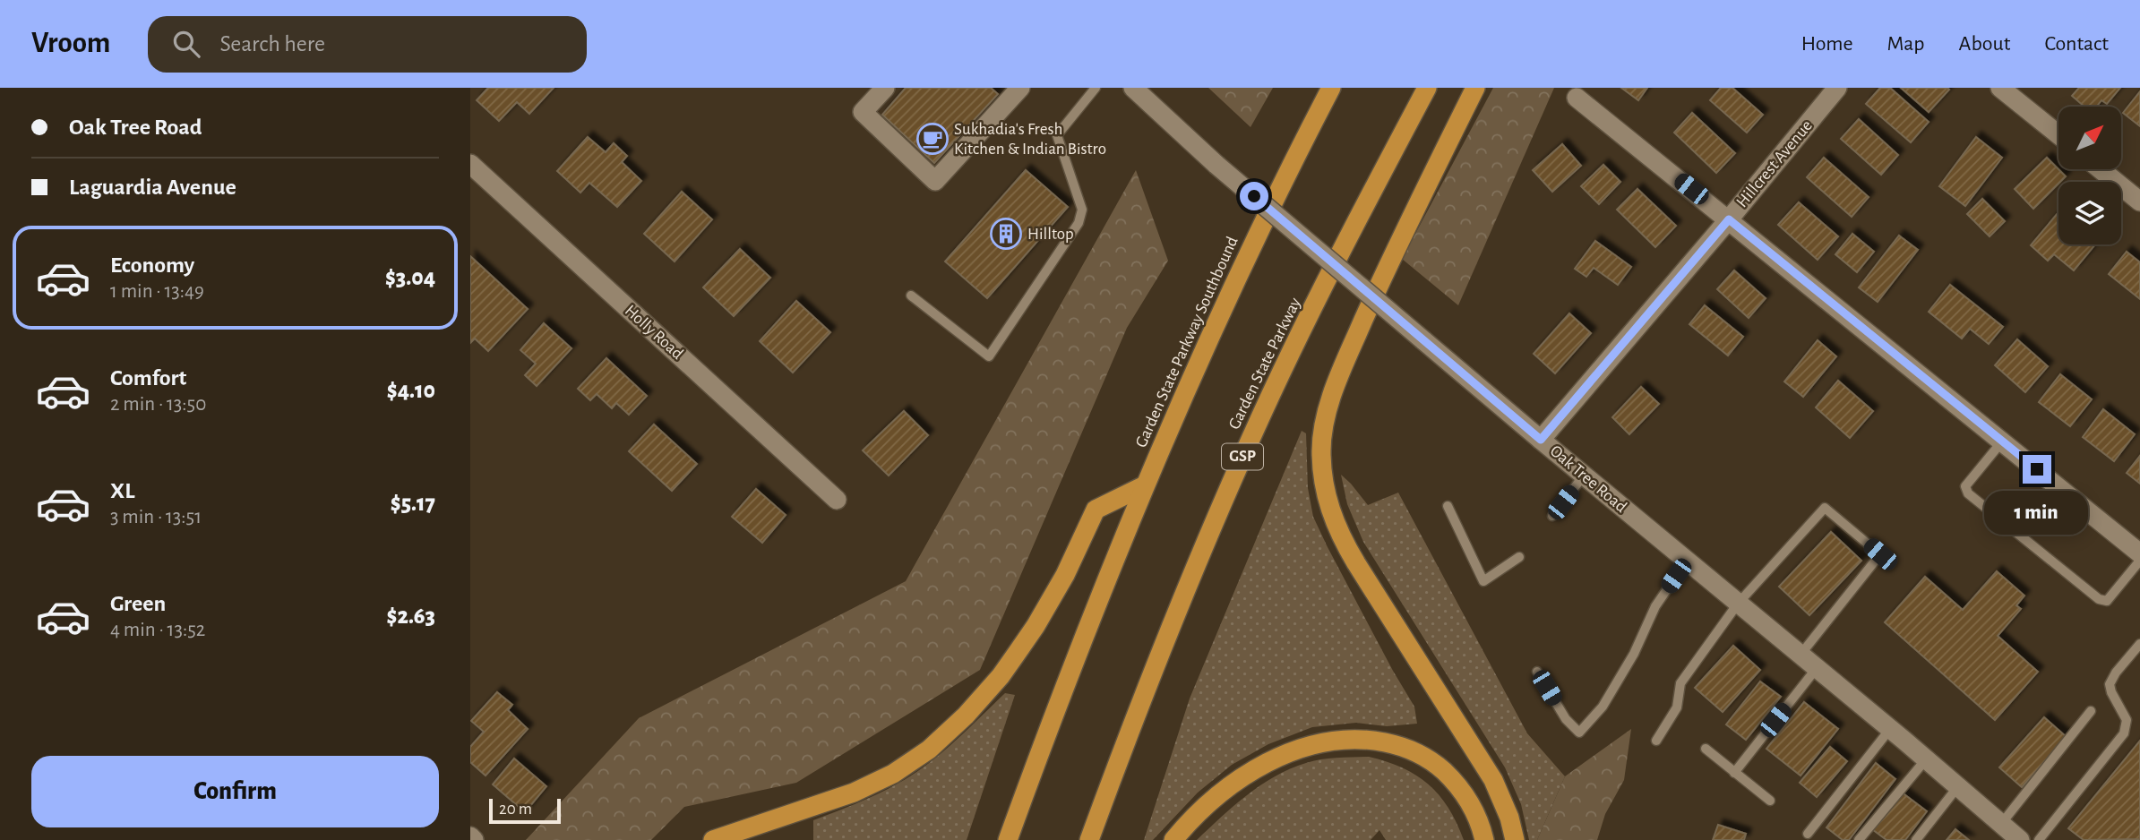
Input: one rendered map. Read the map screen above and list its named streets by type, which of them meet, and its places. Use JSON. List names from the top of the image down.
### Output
{
  "streets": {
    "highway": ["Garden State Parkway Southbound", "Garden State Parkway", "GSP"],
    "street": ["Hillcrest Avenue", "Holly Road", "Oak Tree Road"]
  },
  "crossings": [
    ["Hillcrest Avenue", "Oak Tree Road"]
  ],
  "places": {
    "cafe": ["Sukhadia's Fresh Kitchen & Indian Bistro"],
    "building": ["Hilltop"]
  },
  "scale_bar": "20 m",
  "north": "top right",
  "page": {
    "header": "Vroom",
    "search": "Search here",
    "nav": [
      "Home",
      "Map",
      "About",
      "Contact"
    ],
    "banner": ["Oak Tree Road", "Laguardia Avenue"],
    "list": [
      {
        "name": "Economy",
        "note": "1 min · 13:49",
        "value": "$3.04"
      },
      {
        "name": "Comfort",
        "note": "2 min · 13:50",
        "value": "$4.10"
      },
      {
        "name": "XL",
        "note": "3 min · 13:51",
        "value": "$5.17"
      },
      {
        "name": "Green",
        "note": "4 min · 13:52",
        "value": "$2.63"
      }
    ],
    "bubble": "1 min",
    "buttons": "Confirm",
    "scale": "20 m"
  }
}
